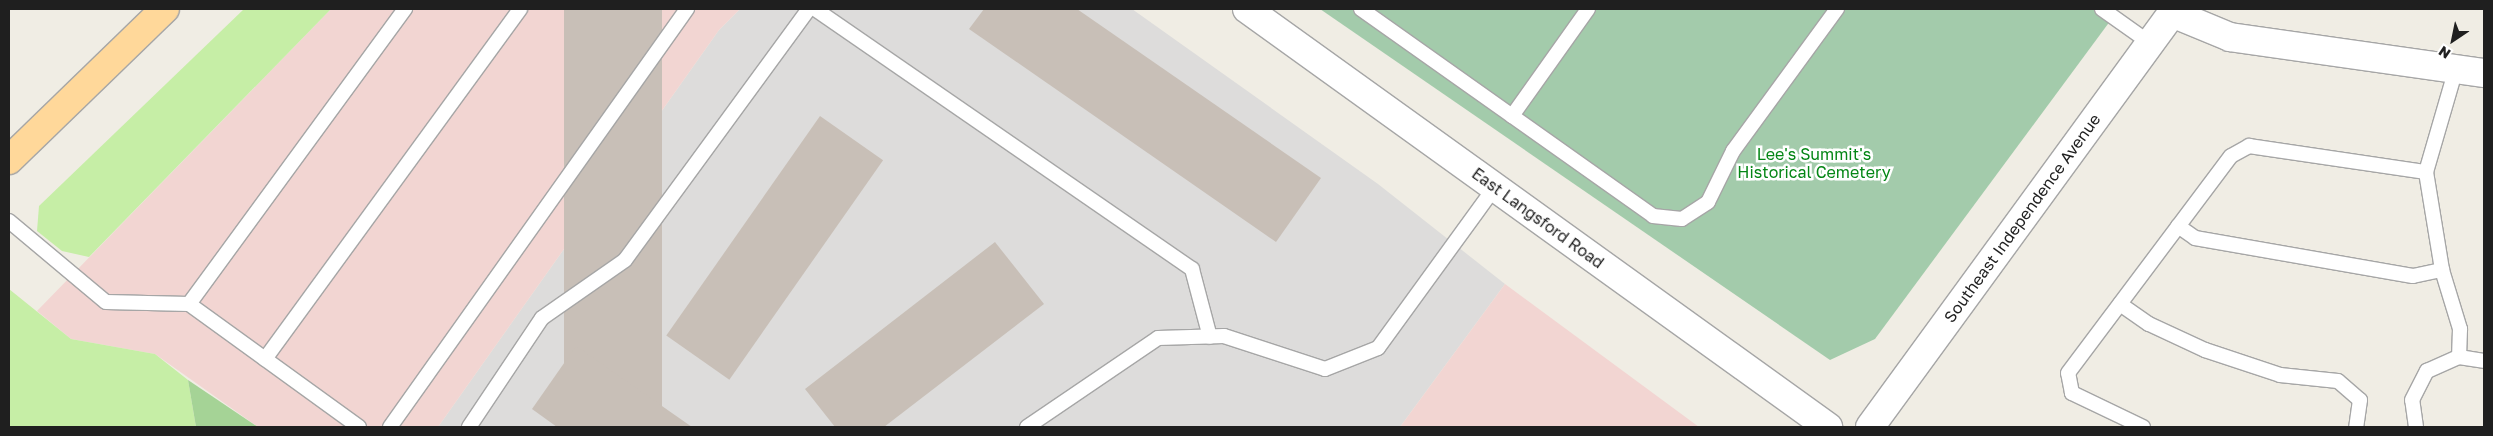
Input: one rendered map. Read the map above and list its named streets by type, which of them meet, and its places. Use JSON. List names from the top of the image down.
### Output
{
  "streets": {
    "street": ["East Langsford Road", "Southeast Independence Avenue"]
  },
  "parks": ["Lee's Summit's Historical Cemetery"],
  "north": "bottom left"
}
